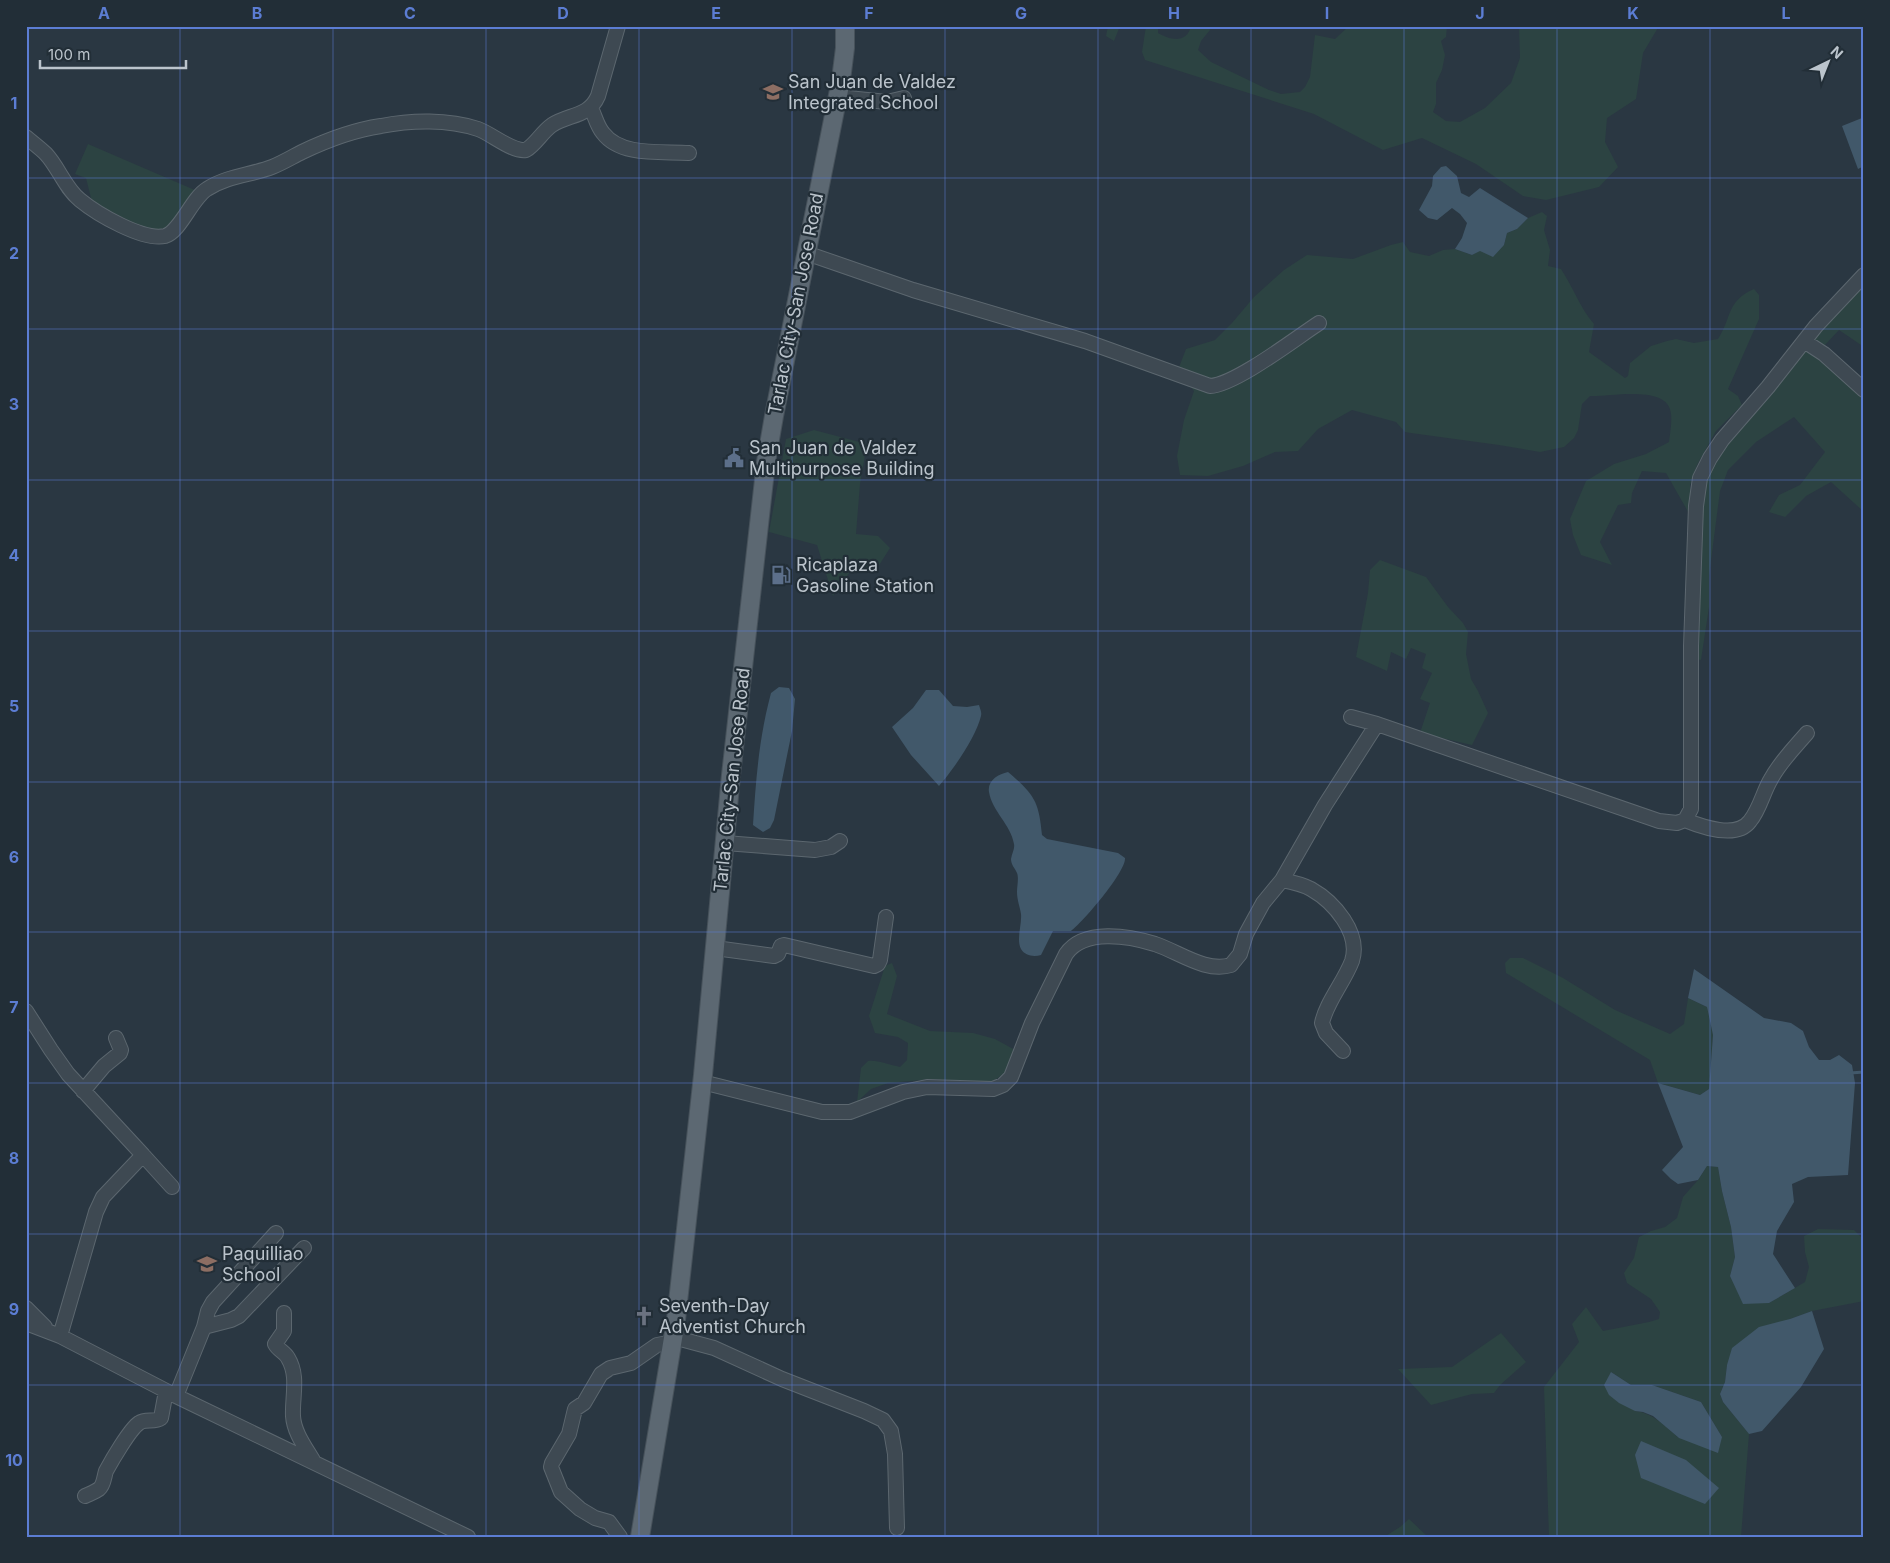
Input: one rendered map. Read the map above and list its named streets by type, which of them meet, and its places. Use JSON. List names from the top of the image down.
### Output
{
  "streets": {
    "main road": ["Tarlac City-San Jose Road"]
  },
  "places": {
    "school or university": ["San Juan de Valdez Integrated School", "Paquilliao School"],
    "public building": ["San Juan de Valdez Multipurpose Building"],
    "fuel station": ["Ricaplaza Gasoline Station"],
    "church": ["Seventh-Day Adventist Church"]
  },
  "scale_bar": "100 m",
  "north": "top right",
  "grid": {
    "columns": [
      "A",
      "B",
      "C",
      "D",
      "E",
      "F",
      "G",
      "H",
      "I",
      "J",
      "K",
      "L"
    ],
    "rows": [
      "1",
      "2",
      "3",
      "4",
      "5",
      "6",
      "7",
      "8",
      "9",
      "10"
    ]
  }
}
